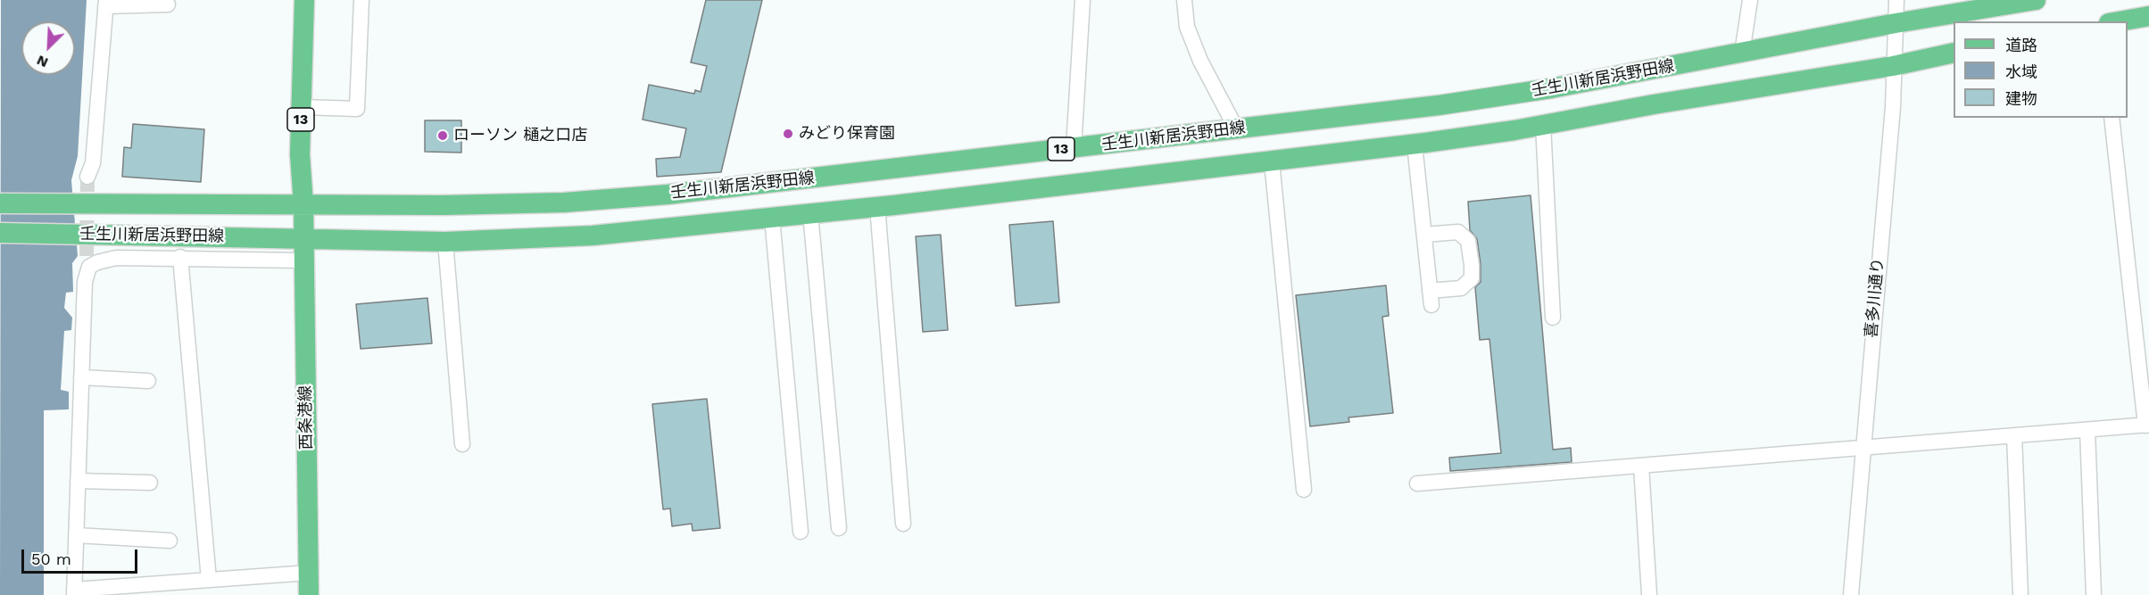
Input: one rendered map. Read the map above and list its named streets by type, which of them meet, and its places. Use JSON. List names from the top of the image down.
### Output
{
  "streets": {
    "main road": ["壬生川新居浜野田線", "13", "西条港線"],
    "street": ["喜多川通り"]
  },
  "crossings": [
    ["壬生川新居浜野田線", "13"],
    ["壬生川新居浜野田線", "喜多川通り"],
    ["壬生川新居浜野田線", "西条港線"],
    ["13", "西条港線"]
  ],
  "places": ["みどり保育園", "ローソン 樋之口店"],
  "legend": ["道路", "水域", "建物"],
  "scale_bar": "50 m",
  "north": "bottom left"
}
